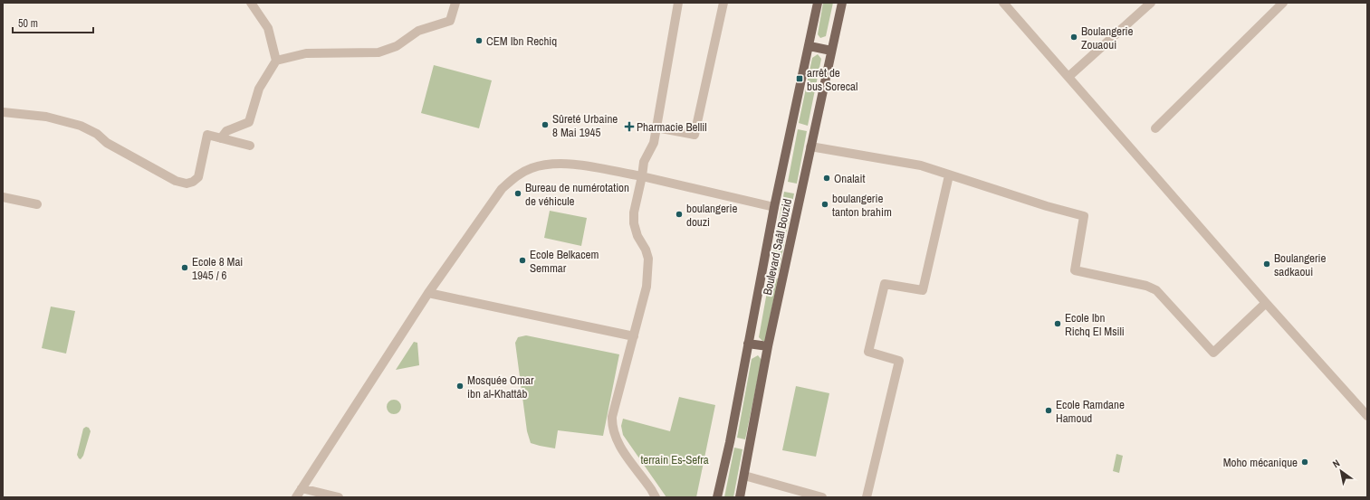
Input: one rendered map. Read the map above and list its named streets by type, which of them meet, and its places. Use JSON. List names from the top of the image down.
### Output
{
  "streets": {
    "main road": ["Boulevard Saâl Bouzid"]
  },
  "parks": ["terrain Es-Sefra"],
  "places": {
    "other": [
      "Boulangerie Zouaoui",
      "CEM Ibn Rechiq",
      "Sûreté Urbaine 8 Mai 1945",
      "Onalait",
      "Bureau de numérotation de véhicule",
      "boulangerie tanton brahim",
      "boulangerie douzi",
      "Ecole Belkacem Semmar",
      "Boulangerie sadkaoui",
      "Ecole 8 Mai 1945 / 6",
      "Ecole Ibn Richq El Msili",
      "Mosquée Omar ibn al-Khattâb",
      "Ecole Ramdane Hamoud",
      "Moho mécanique"
    ],
    "transit": ["arrêt de bus Sorecal"],
    "health": ["Pharmacie Bellil"]
  },
  "scale_bar": "50 m",
  "north": "top left"
}
